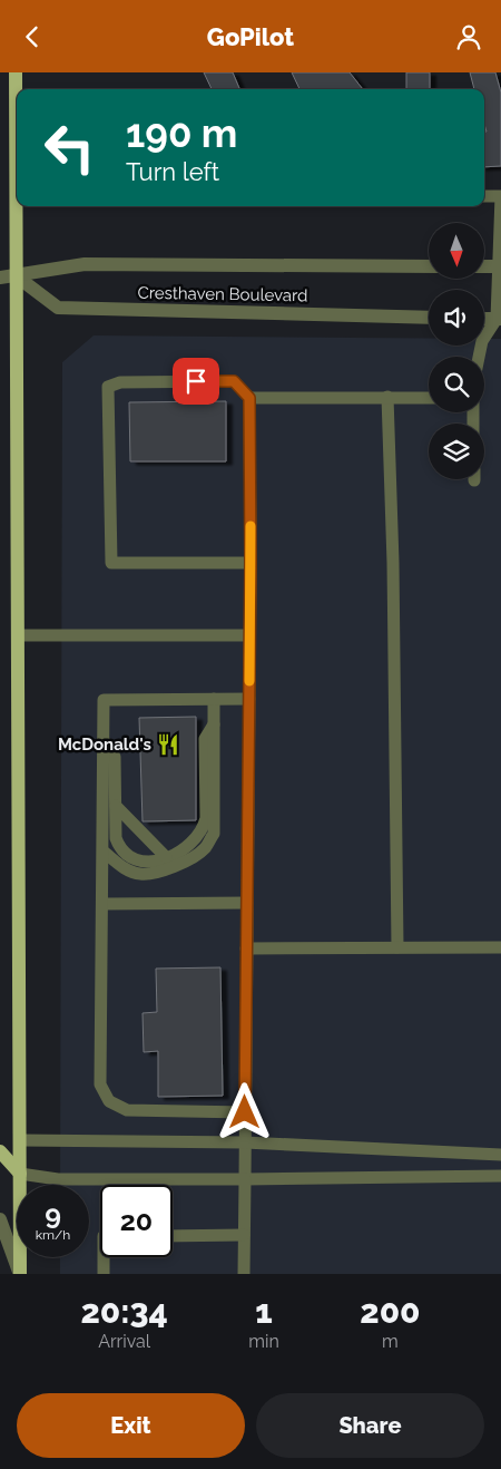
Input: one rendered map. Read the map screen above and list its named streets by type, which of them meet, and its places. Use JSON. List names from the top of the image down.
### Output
{
  "streets": {
    "street": ["Cresthaven Boulevard"]
  },
  "places": {
    "restaurant": ["McDonald's"]
  },
  "north": "bottom",
  "page": {
    "header": "GoPilot",
    "turn": ["190 m", "Turn left"],
    "speed": "9 km/h",
    "limit": "20",
    "eta": [
      "20:34",
      "Arrival",
      "1",
      "min",
      "200",
      "m"
    ],
    "buttons": ["Exit", "Share"]
  }
}
